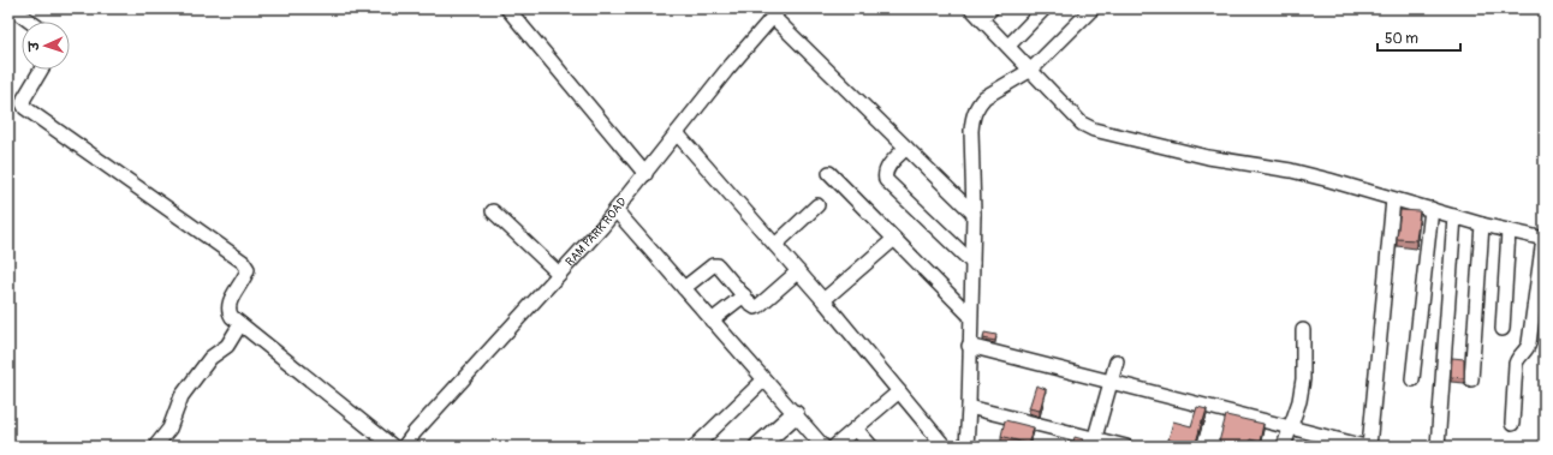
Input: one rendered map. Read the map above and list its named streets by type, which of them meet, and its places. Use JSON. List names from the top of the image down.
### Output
{
  "streets": {
    "street": ["RAM PARK ROAD"]
  },
  "scale_bar": "50 m",
  "north": "left"
}
